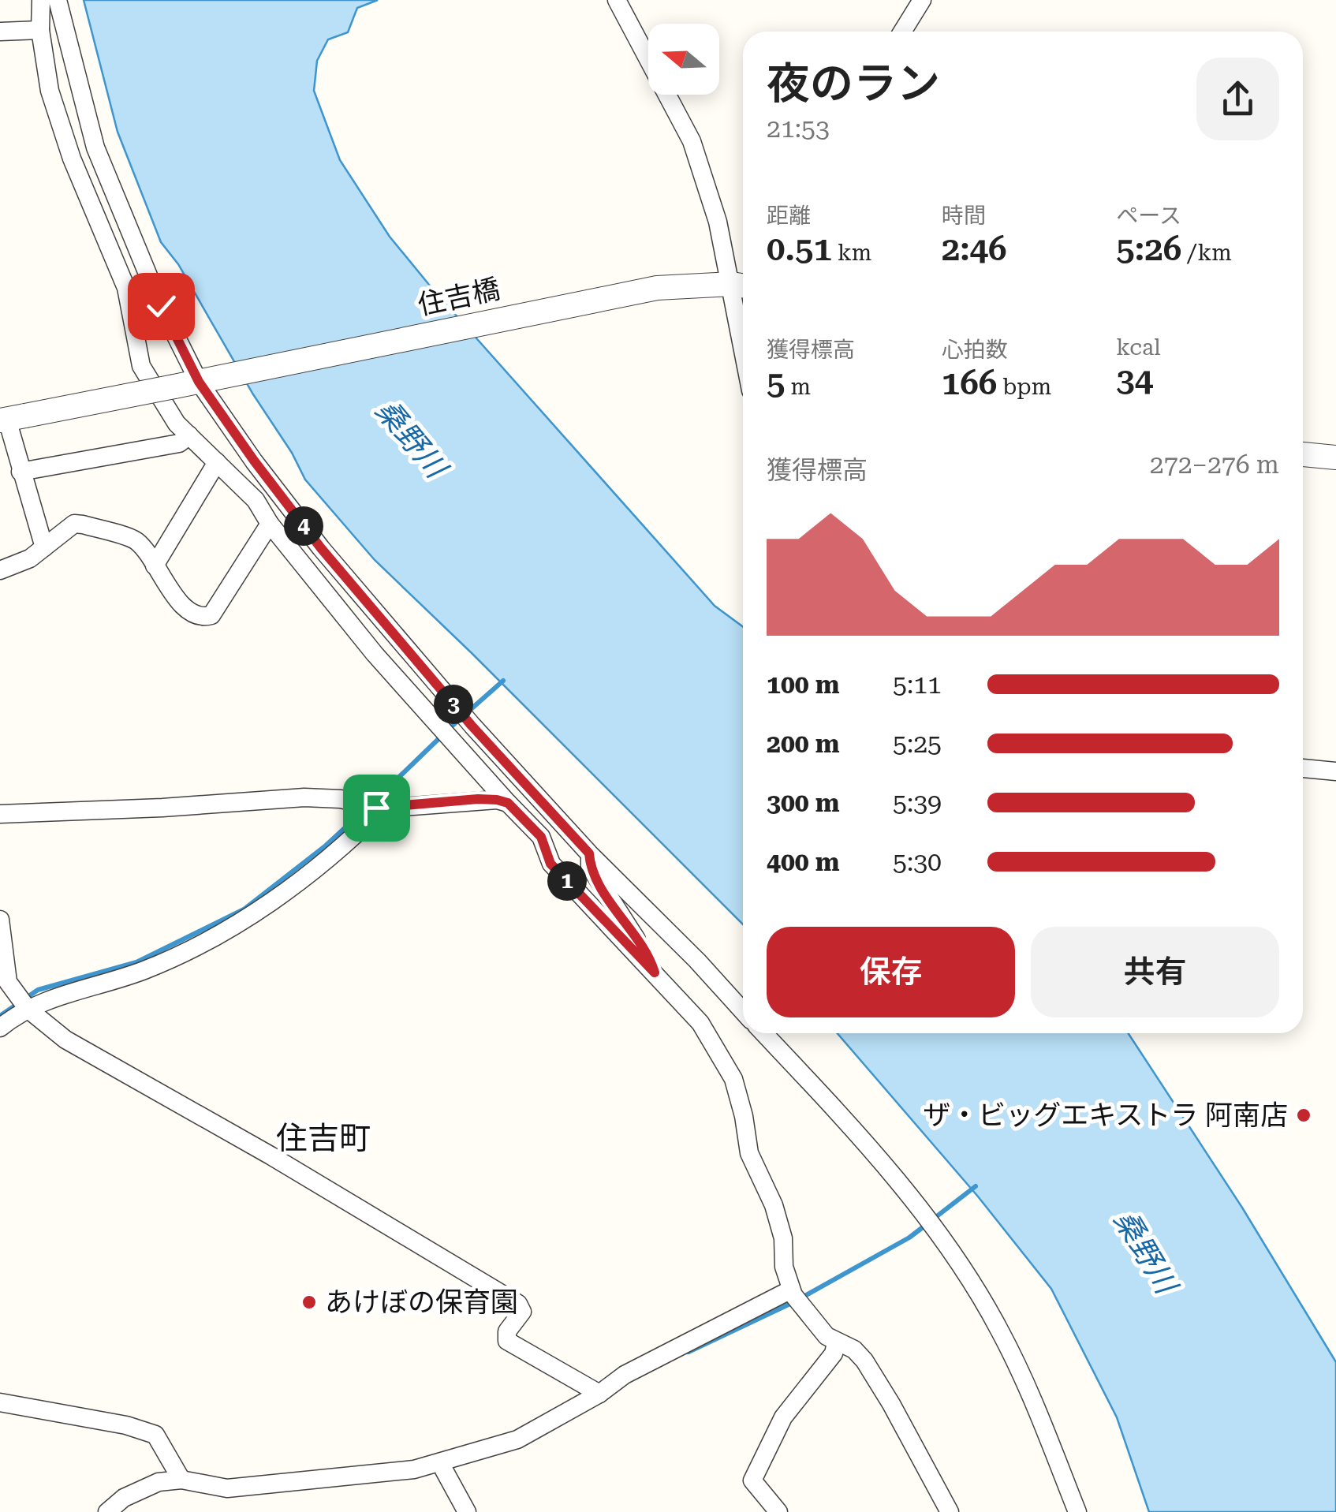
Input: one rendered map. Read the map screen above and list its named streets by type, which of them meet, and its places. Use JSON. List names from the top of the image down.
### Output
{
  "streets": {
    "street": ["住吉橋"]
  },
  "districts": ["住吉町"],
  "water": ["桑野川"],
  "places": ["ザ・ビッグエキストラ 阿南店", "あけぼの保育園"],
  "north": "left",
  "page": {
    "heading": ["夜のラン", "21:53"],
    "stats": [
      ["距離", "0.51 km"],
      ["時間", "2:46"],
      ["ペース", "5:26 /km"],
      ["獲得標高", "5 m"],
      ["心拍数", "166 bpm"],
      ["kcal", "34"]
    ],
    "chart": ["獲得標高", "272–276 m"],
    "pins": ["4", "3", "1"],
    "list": [
      {
        "name": "100 m",
        "note": "5:11"
      },
      {
        "name": "200 m",
        "note": "5:25"
      },
      {
        "name": "300 m",
        "note": "5:39"
      },
      {
        "name": "400 m",
        "note": "5:30"
      }
    ],
    "buttons": ["保存", "共有"]
  }
}
